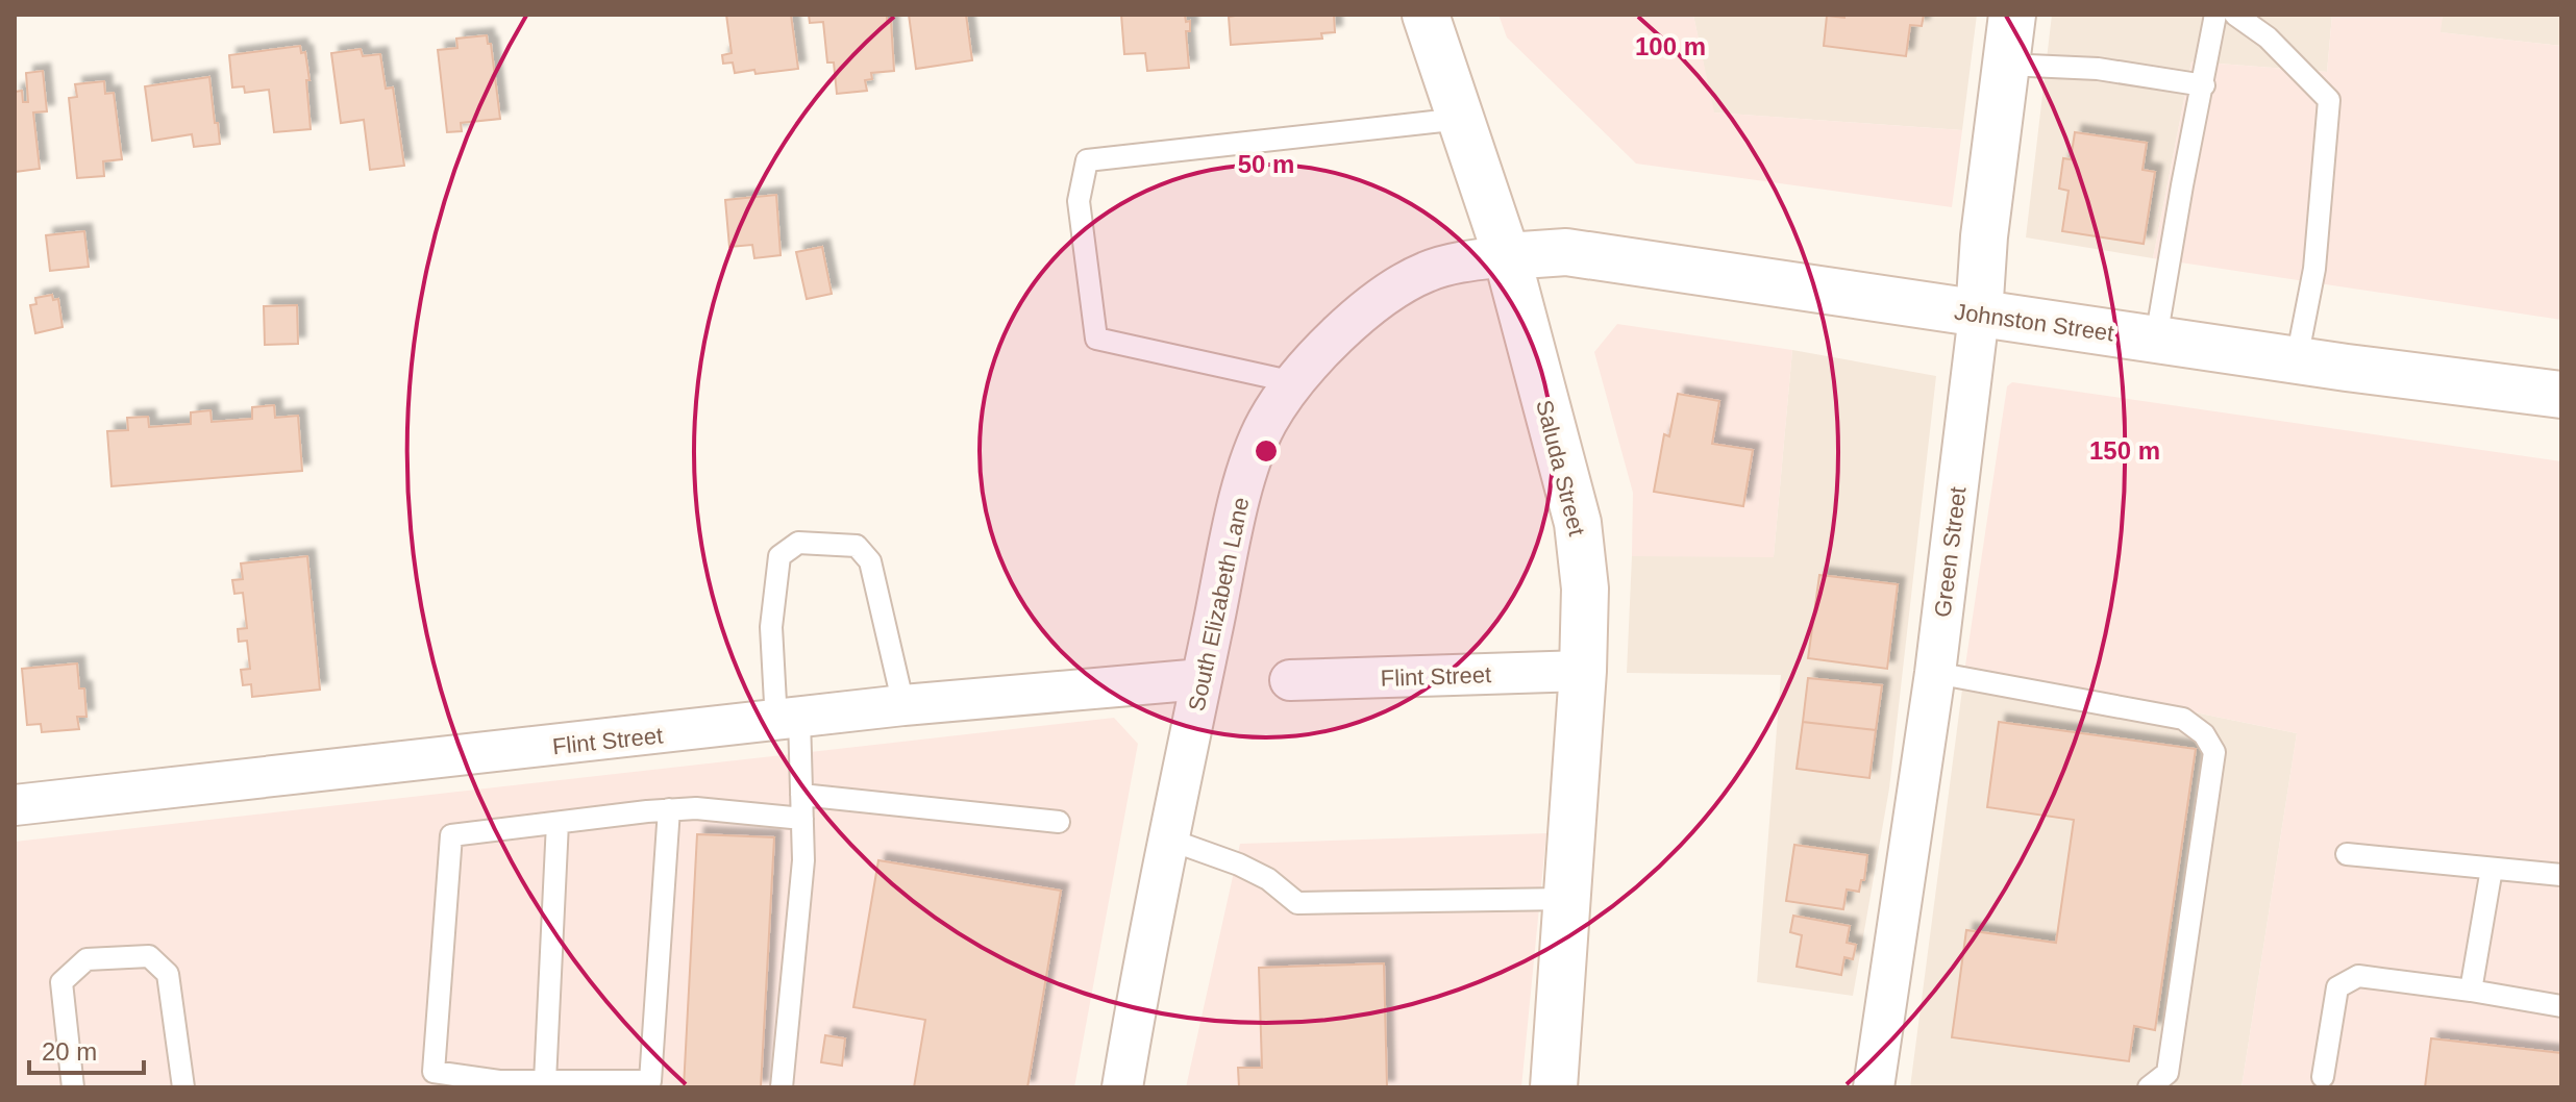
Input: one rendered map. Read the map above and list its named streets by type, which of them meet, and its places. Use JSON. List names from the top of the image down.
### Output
{
  "streets": {
    "main road": ["Johnston Street", "Saluda Street", "Green Street"],
    "street": ["South Elizabeth Lane", "Flint Street"]
  },
  "crossings": [
    ["Johnston Street", "Saluda Street"],
    ["Johnston Street", "Green Street"],
    ["Johnston Street", "South Elizabeth Lane"],
    ["Saluda Street", "South Elizabeth Lane"],
    ["Saluda Street", "Flint Street"],
    ["South Elizabeth Lane", "Flint Street"]
  ],
  "scale_bar": "20 m",
  "rings": ["100 m", "50 m", "150 m"]
}
